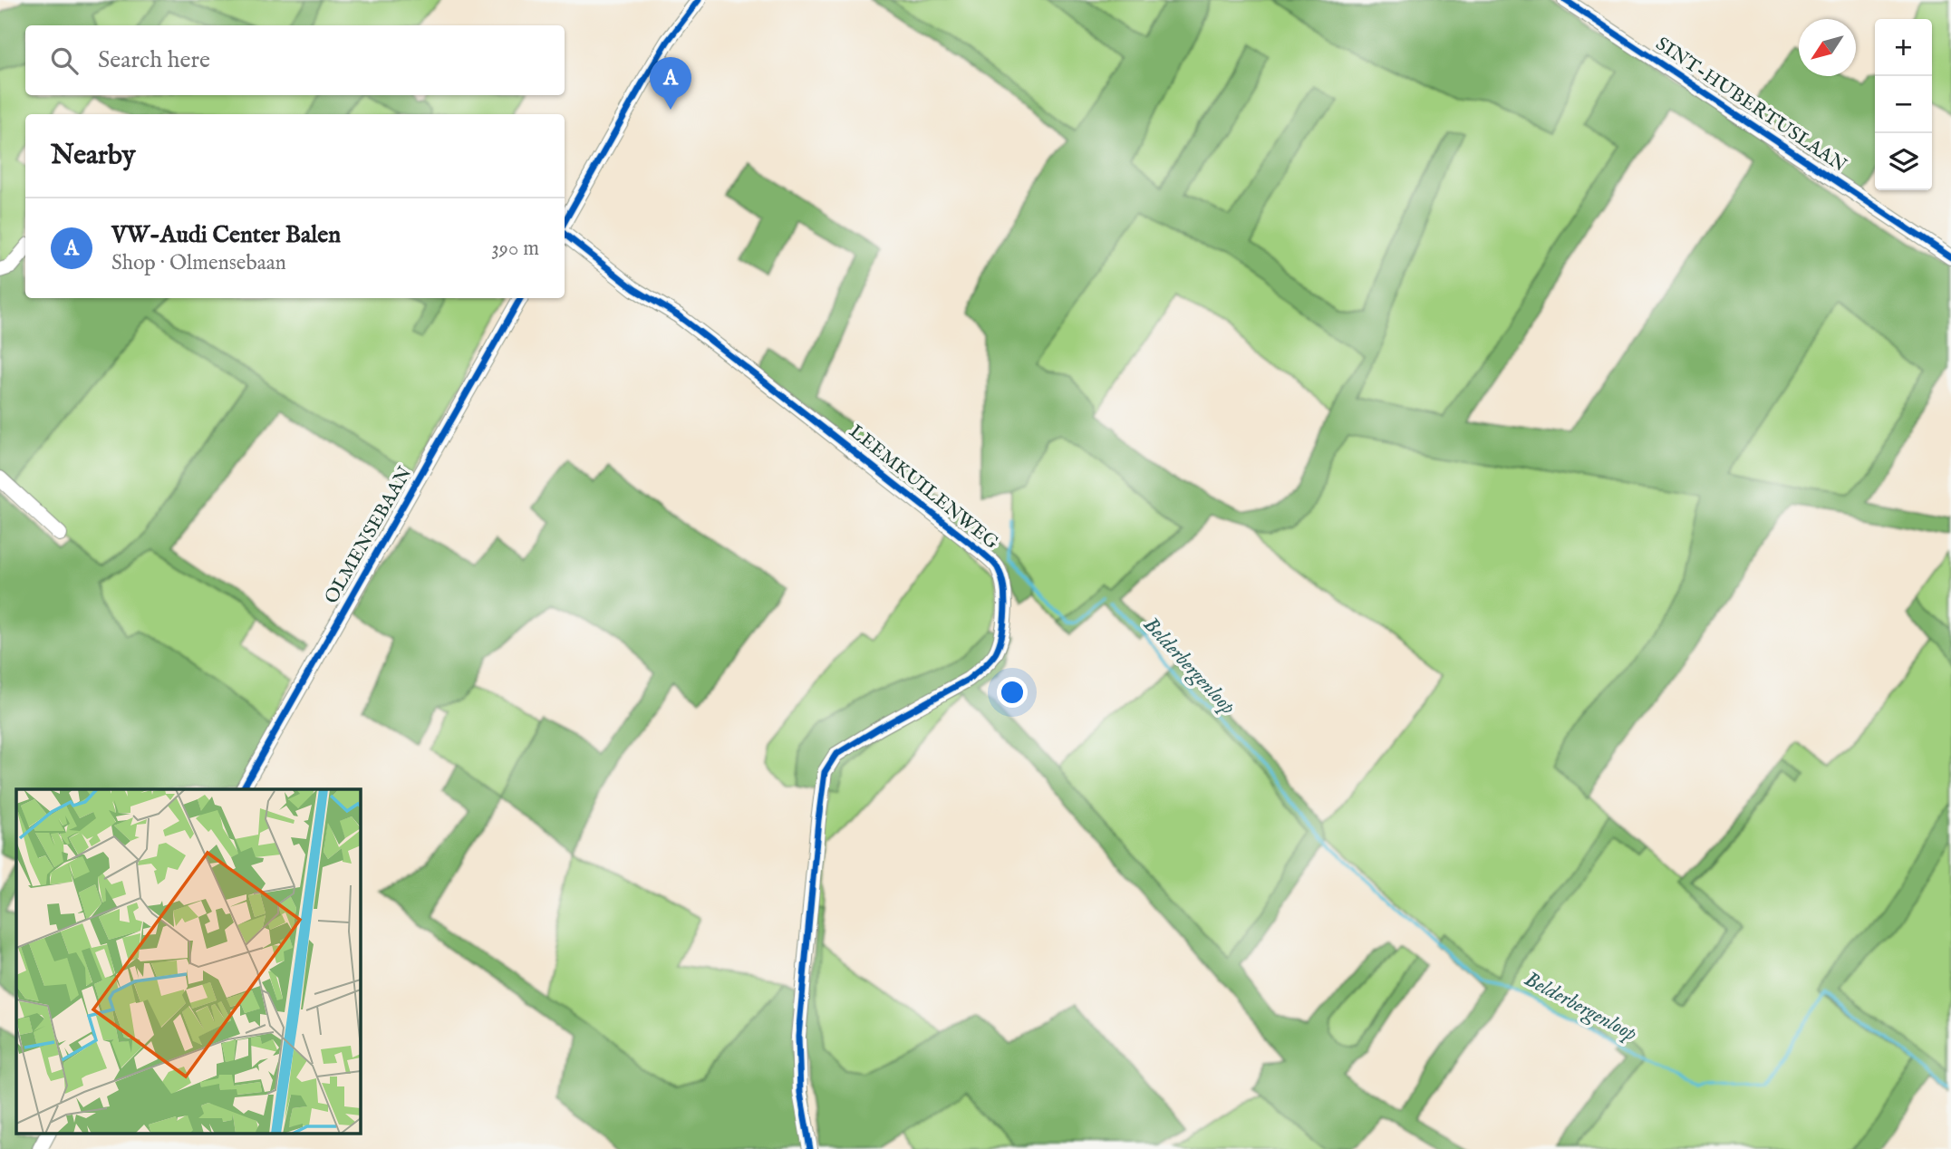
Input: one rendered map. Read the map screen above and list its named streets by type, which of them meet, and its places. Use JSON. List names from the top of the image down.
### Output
{
  "streets": {
    "street": ["SINT-HUBERTUSLAAN", "LEEMKUILENWEG", "OLMENSEBAAN"]
  },
  "water": ["Belderbergenloop"],
  "north": "bottom left",
  "page": {
    "map_buttons": ["+", "−"],
    "search": "Search here",
    "pins": "A",
    "heading": "Nearby",
    "list": [
      {
        "mark": "A",
        "name": "VW-Audi Center Balen",
        "note": "Shop · Olmensebaan",
        "value": "390 m"
      }
    ]
  }
}
